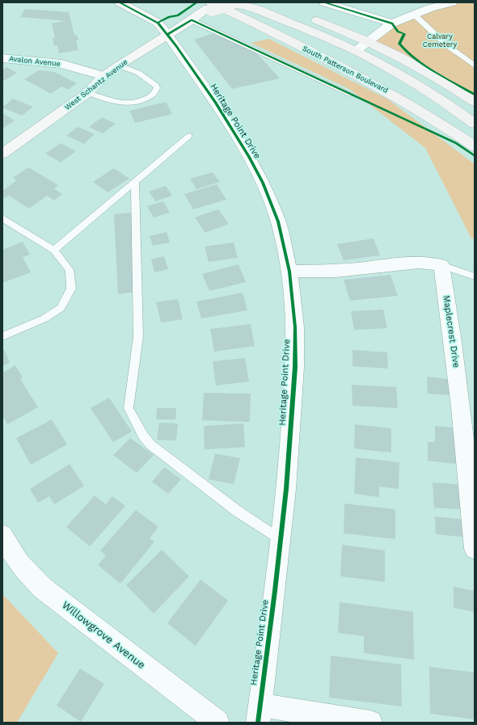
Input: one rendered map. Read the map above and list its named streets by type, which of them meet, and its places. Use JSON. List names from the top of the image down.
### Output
{
  "streets": {
    "main road": ["South Patterson Boulevard", "West Schantz Avenue"],
    "street": [
      "Avalon Avenue",
      "Heritage Point Drive",
      "Maplecrest Drive",
      "Willowgrove Avenue"
    ]
  },
  "crossings": [
    ["Avalon Avenue", "West Schantz Avenue"],
    ["South Patterson Boulevard", "West Schantz Avenue"],
    ["West Schantz Avenue", "Heritage Point Drive"]
  ],
  "parks": ["Calvary Cemetery"]
}
